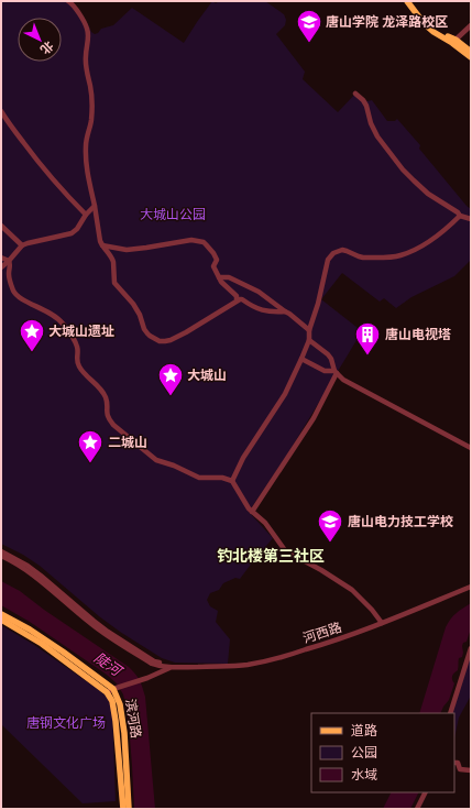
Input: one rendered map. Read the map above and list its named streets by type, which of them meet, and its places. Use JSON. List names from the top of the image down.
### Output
{
  "streets": {
    "main road": ["滨河路"],
    "street": ["河西路"]
  },
  "districts": ["钓北楼第三社区"],
  "water": ["陡河"],
  "parks": ["大城山公园", "唐钢文化广场"],
  "places": {
    "school or university": ["唐山学院 龙泽路校区", "唐山电力技工学校"],
    "place": ["大城山遗址", "大城山", "二城山"],
    "building": ["唐山电视塔"]
  },
  "legend": ["道路", "公园", "水域"],
  "north": "bottom right"
}
